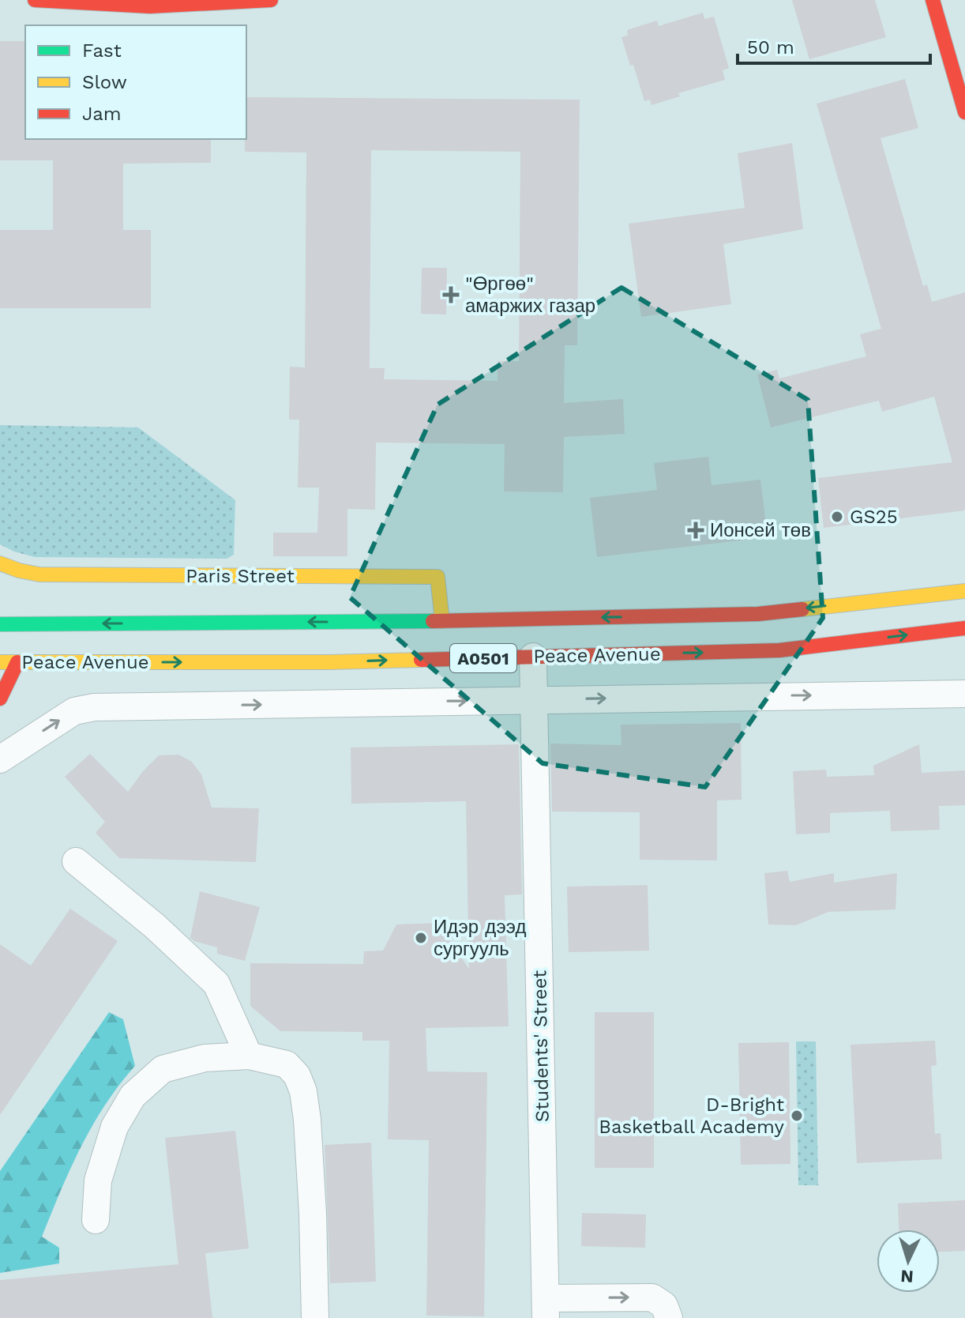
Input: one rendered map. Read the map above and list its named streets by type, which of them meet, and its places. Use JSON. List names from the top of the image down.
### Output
{
  "streets": {
    "main road": ["Paris Street", "Peace Avenue", "A0501"],
    "street": ["Students' Street"]
  },
  "crossings": [
    ["Paris Street", "Peace Avenue"],
    ["Peace Avenue", "Students' Street"]
  ],
  "places": {
    "health": ["\"Өргөө\" амаржих газар", "Ионсей төв"],
    "other": ["GS25", "Идэр дээд сургууль", "D-Bright Basketball Academy"]
  },
  "legend": ["Fast", "Slow", "Jam"],
  "scale_bar": "50 m",
  "north": "bottom"
}
